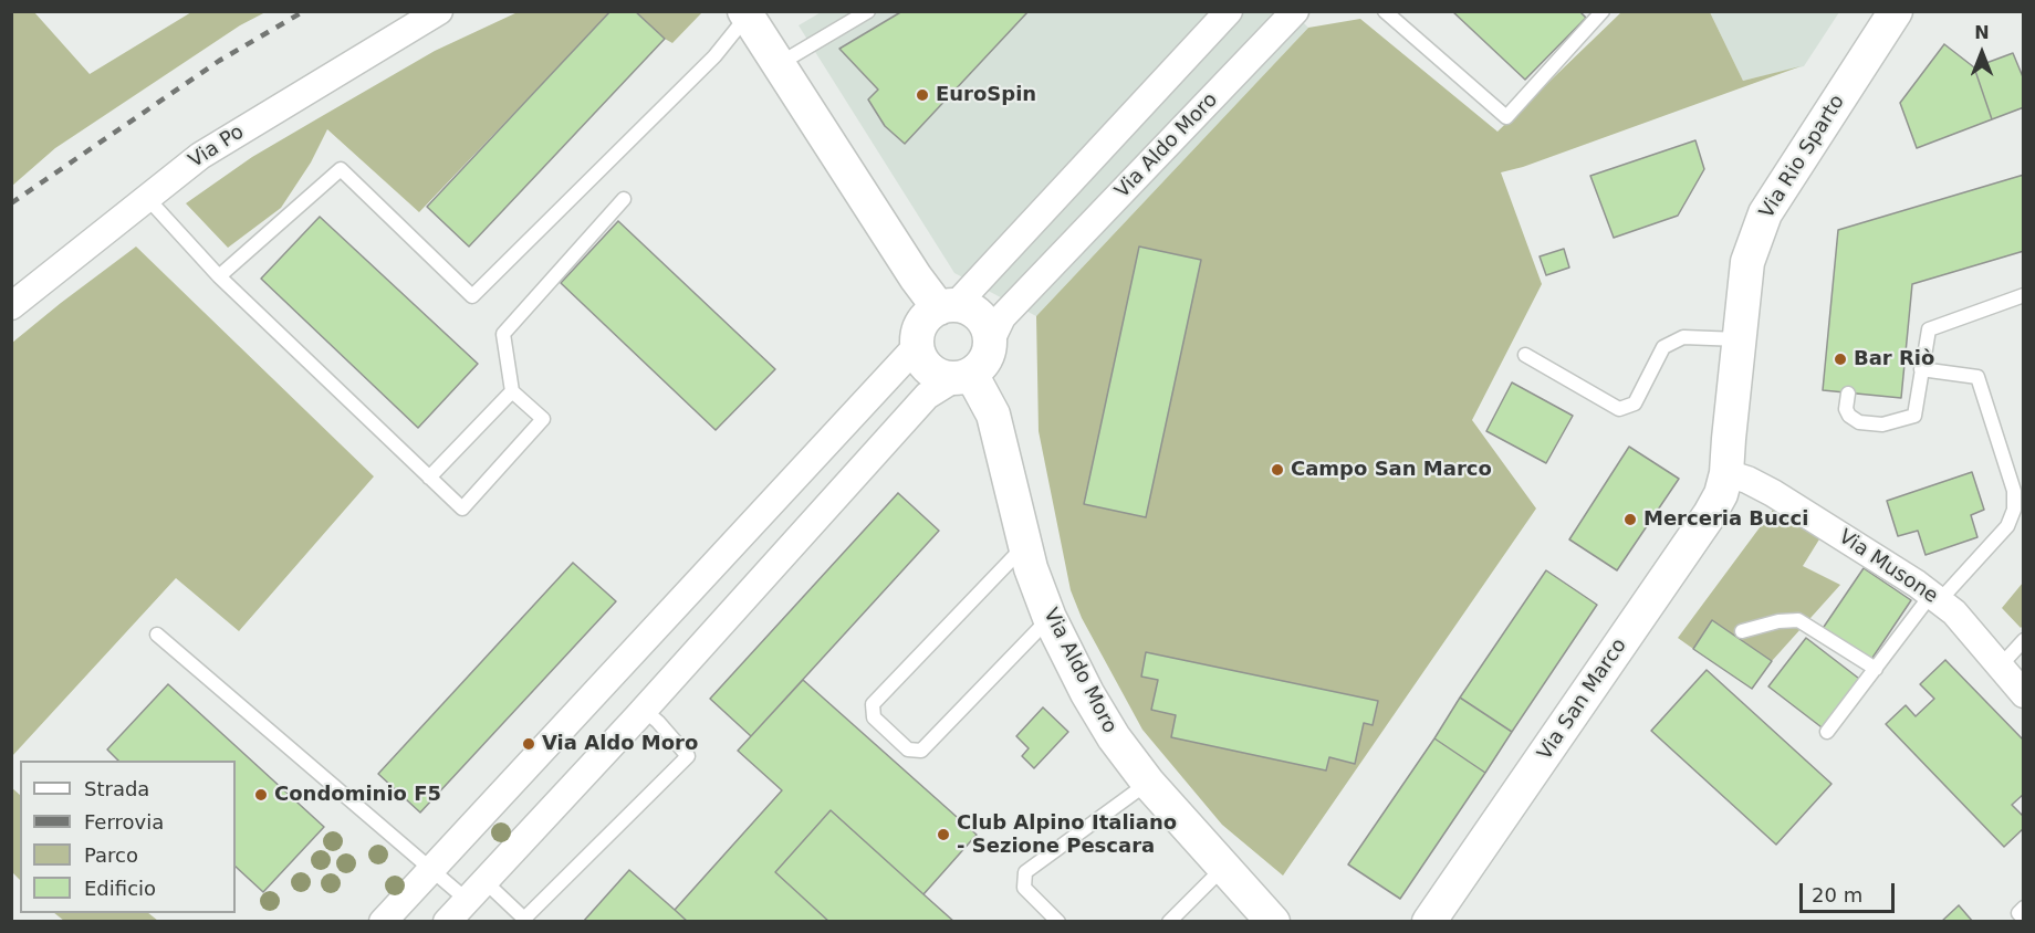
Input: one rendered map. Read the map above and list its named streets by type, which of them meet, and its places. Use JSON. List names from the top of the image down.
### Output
{
  "streets": {
    "street": [
      "Via Aldo Moro",
      "Via Po",
      "Via Rio Sparto",
      "Via Musone",
      "Via San Marco"
    ]
  },
  "crossings": [
    ["Via Rio Sparto", "Via Musone"],
    ["Via Rio Sparto", "Via San Marco"],
    ["Via Musone", "Via San Marco"]
  ],
  "places": [
    "EuroSpin",
    "Bar Riò",
    "Campo San Marco",
    "Merceria Bucci",
    "Via Aldo Moro",
    "Condominio F5",
    "Club Alpino Italiano - Sezione Pescara"
  ],
  "legend": [
    "Strada",
    "Ferrovia",
    "Parco",
    "Edificio"
  ],
  "scale_bar": "20 m",
  "north": "top"
}
